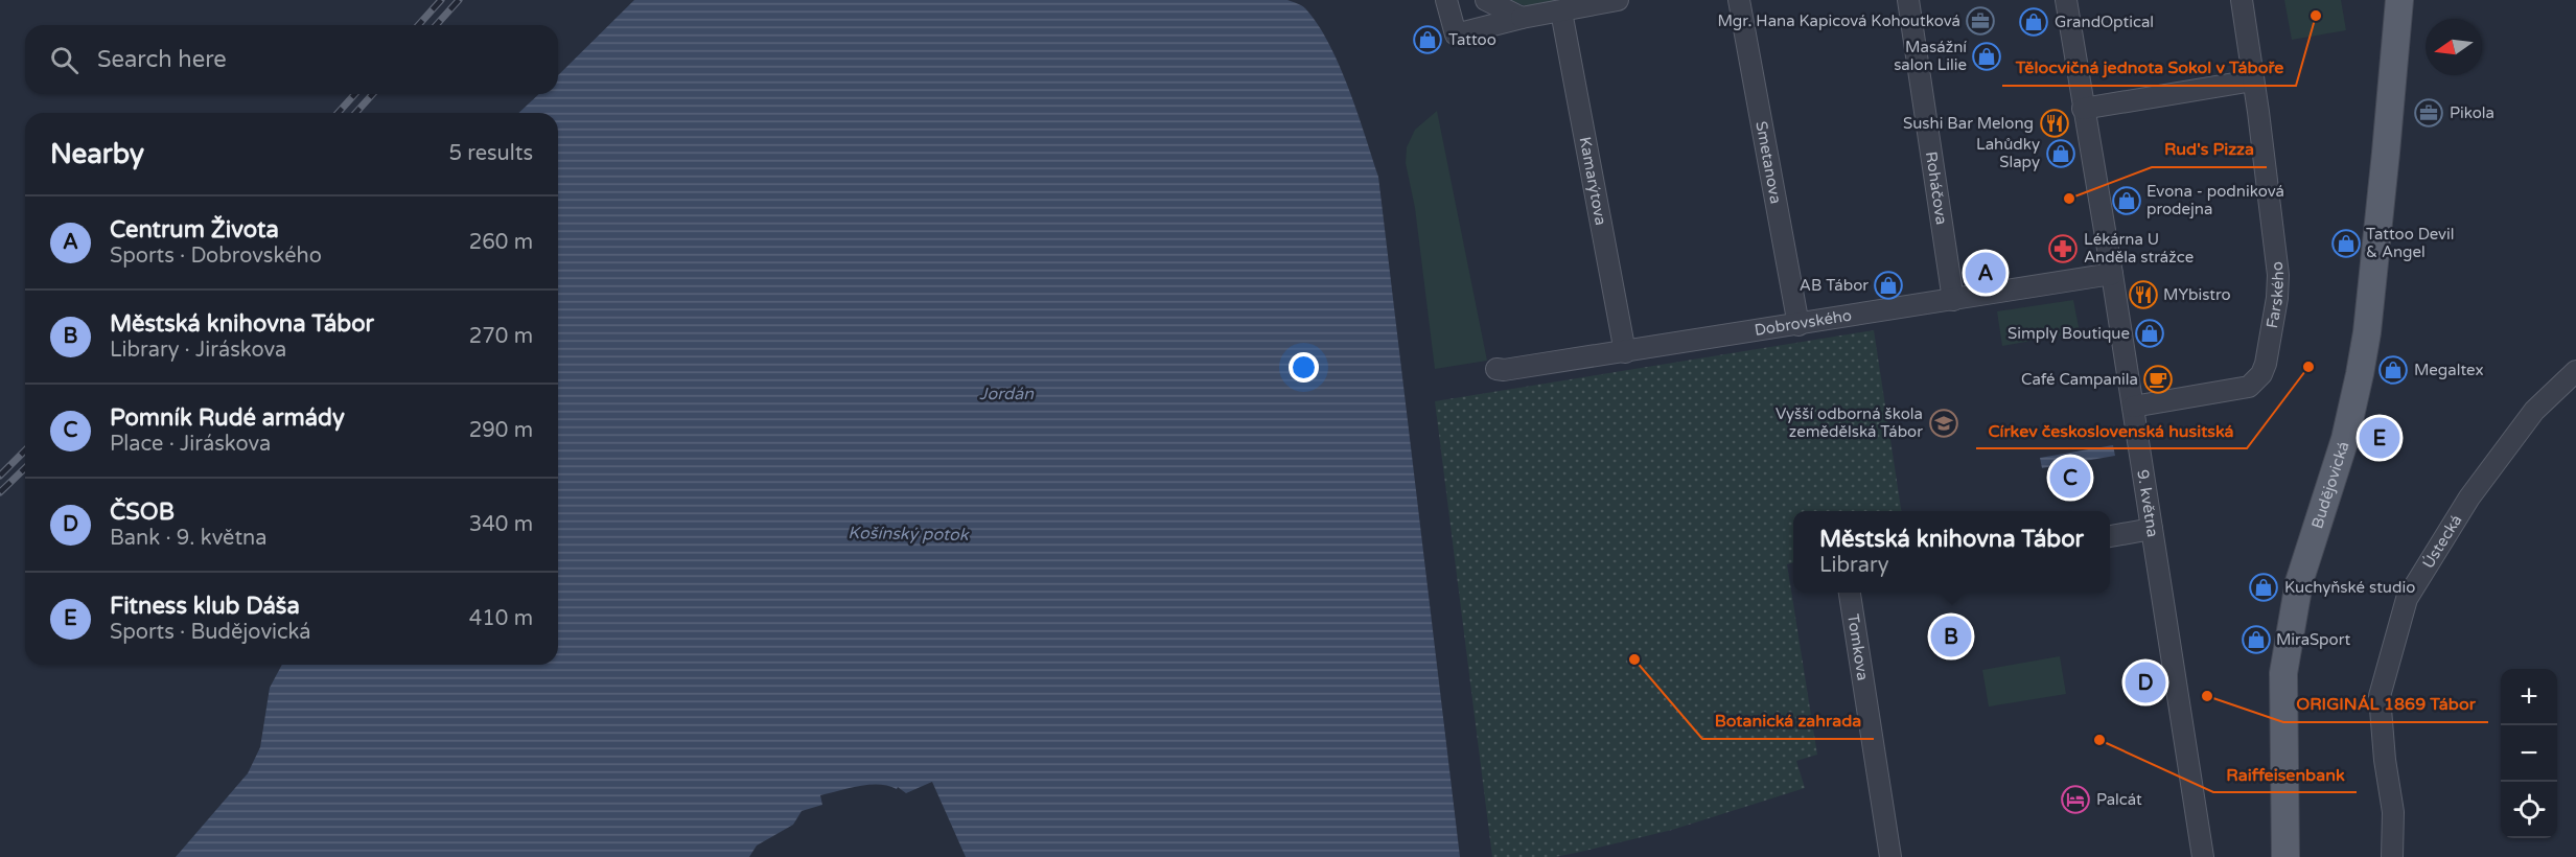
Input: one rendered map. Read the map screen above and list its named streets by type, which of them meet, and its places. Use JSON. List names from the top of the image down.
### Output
{
  "streets": {
    "main road": ["Budějovická"],
    "street": [
      "Smetanova",
      "Kamarýtova",
      "Roháčova",
      "Farského",
      "Dobrovského",
      "9. května",
      "Ústecká",
      "Tomkova"
    ]
  },
  "crossings": [
    ["Smetanova", "Dobrovského"],
    ["Kamarýtova", "Dobrovského"],
    ["Roháčova", "Dobrovského"],
    ["Farského", "9. května"],
    ["Dobrovského", "9. května"]
  ],
  "water": ["Jordán", "Košínský potok"],
  "places": {
    "other": [
      "Tělocvičná jednota Sokol v Táboře",
      "Rud's Pizza",
      "Církev československá husitská",
      "Botanická zahrada",
      "ORIGINÁL 1869 Tábor",
      "Raiffeisenbank"
    ],
    "office": ["Mgr. Hana Kapicová Kohoutková", "Pikola"],
    "shop": [
      "GrandOptical",
      "Tattoo",
      "Masážní salon Lilie",
      "Lahůdky Slapy",
      "Evona - podniková prodejna",
      "Tattoo Devil & Angel",
      "AB Tábor",
      "Simply Boutique",
      "Megaltex",
      "Kuchyňské studio",
      "MiraSport"
    ],
    "restaurant": ["Sushi Bar Melong", "MYbistro"],
    "pharmacy": ["Lékárna U Anděla strážce"],
    "cafe": ["Café Campanila"],
    "school or university": ["Vyšší odborná škola zemědělská Tábor"],
    "hotel": ["Palcát"]
  },
  "north": "left",
  "page": {
    "search": "Search here",
    "heading": ["Nearby", "5 results"],
    "list": [
      {
        "mark": "A",
        "name": "Centrum Života",
        "note": "Sports · Dobrovského",
        "value": "260 m"
      },
      {
        "mark": "B",
        "name": "Městská knihovna Tábor",
        "note": "Library · Jiráskova",
        "value": "270 m"
      },
      {
        "mark": "C",
        "name": "Pomník Rudé armády",
        "note": "Place · Jiráskova",
        "value": "290 m"
      },
      {
        "mark": "D",
        "name": "ČSOB",
        "note": "Bank · 9. května",
        "value": "340 m"
      },
      {
        "mark": "E",
        "name": "Fitness klub Dáša",
        "note": "Sports · Budějovická",
        "value": "410 m"
      }
    ],
    "pins": [
      "A",
      "E",
      "C",
      "B",
      "D"
    ],
    "popup": ["Městská knihovna Tábor", "Library"],
    "map_buttons": ["+", "−"]
  }
}
